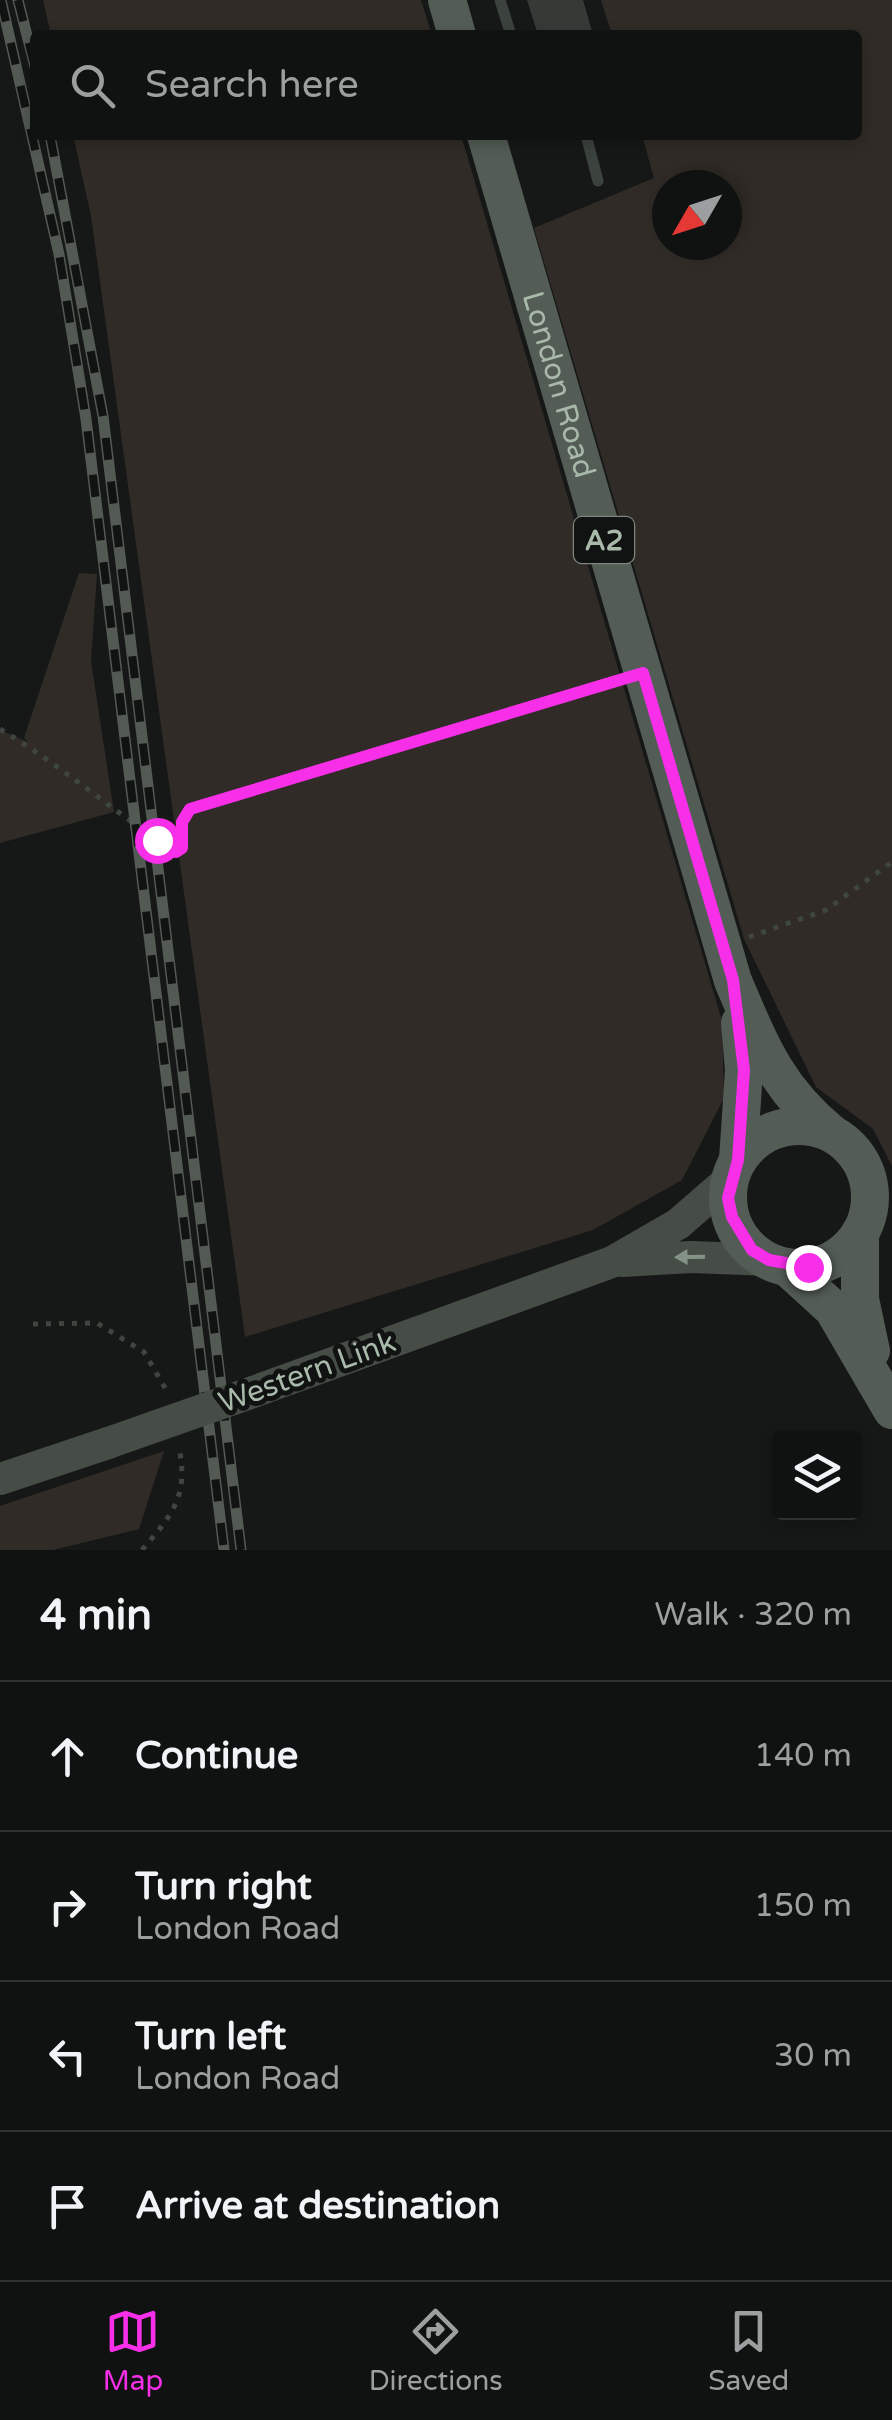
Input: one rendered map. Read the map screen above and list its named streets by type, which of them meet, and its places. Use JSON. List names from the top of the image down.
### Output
{
  "streets": {
    "main road": ["London Road", "A2", "Western Link"]
  },
  "crossings": [
    ["London Road", "Western Link"]
  ],
  "north": "bottom left",
  "page": {
    "search": "Search here",
    "heading": ["4 min", "Walk · 320 m"],
    "list": [
      ["Continue", "140 m"],
      ["Turn right", "London Road", "150 m"],
      ["Turn left", "London Road", "30 m"],
      "Arrive at destination"
    ],
    "nav": ["Map", "Directions", "Saved"]
  }
}
